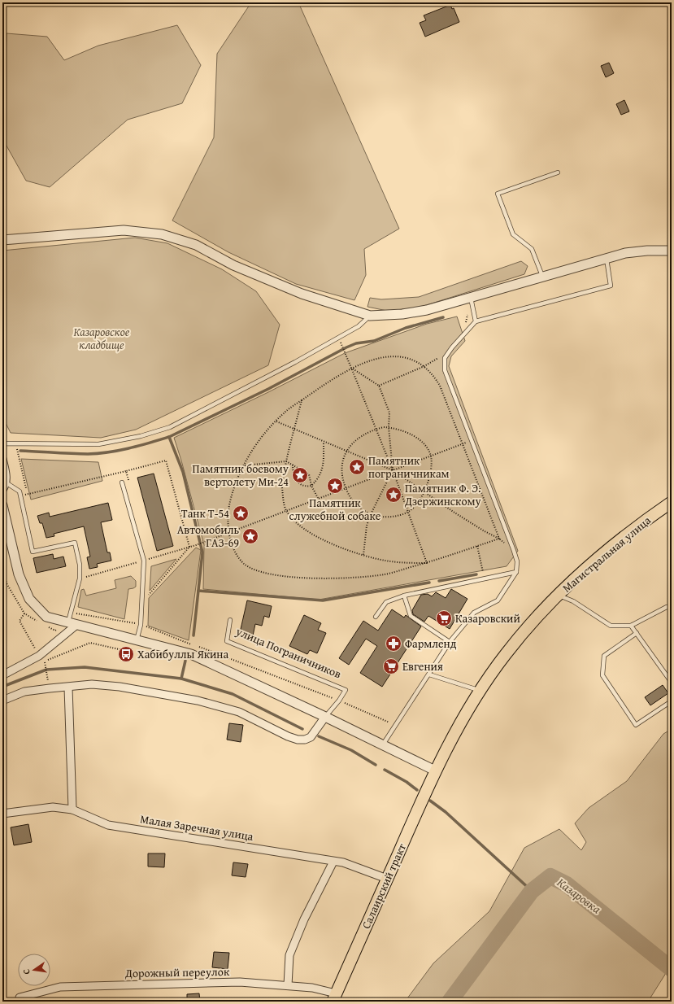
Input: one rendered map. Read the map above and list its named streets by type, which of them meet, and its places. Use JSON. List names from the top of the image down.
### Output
{
  "streets": {
    "main road": ["Магистральная улица", "Салаирский тракт"],
    "street": ["улица Пограничников", "Малая Заречная улица", "Дорожный переулок"]
  },
  "crossings": [
    ["Магистральная улица", "Салаирский тракт"],
    ["Малая Заречная улица", "Салаирский тракт"],
    ["Салаирский тракт", "Дорожный переулок"]
  ],
  "water": ["Казаровка"],
  "parks": ["Казаровское кладбище"],
  "places": {
    "place": [
      "Памятник пограничникам",
      "Памятник боевому вертолету Ми-24",
      "Памятник служебной собаке",
      "Памятник Ф. Э. Дзержинскому",
      "Танк Т-54",
      "Автомобиль ГАЗ-69"
    ],
    "supermarket": ["Казаровский", "Евгения"],
    "pharmacy": ["Фармленд"],
    "bus stop": ["Хабибуллы Якина"]
  },
  "north": "left"
}
